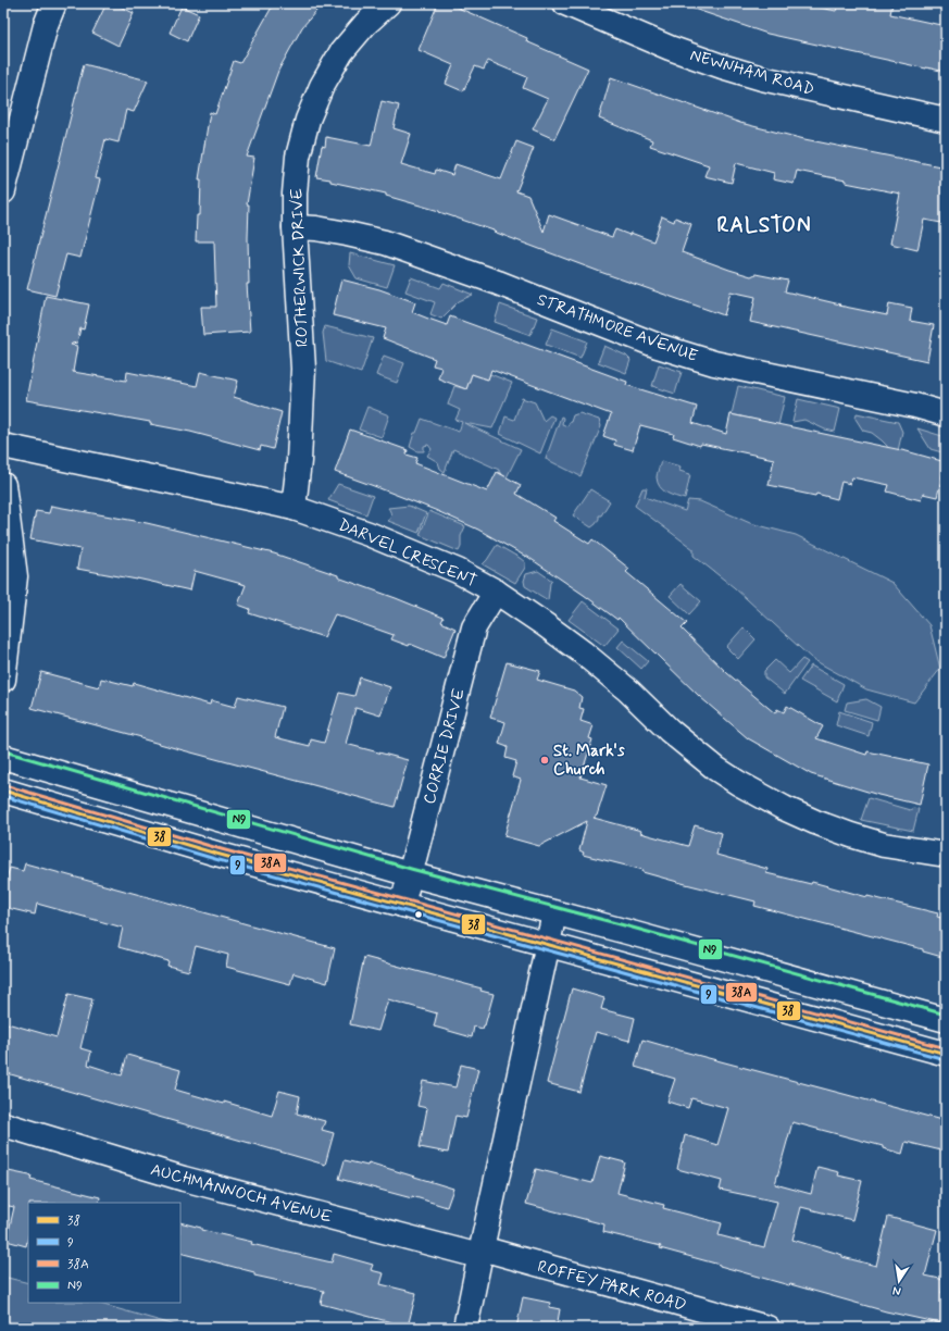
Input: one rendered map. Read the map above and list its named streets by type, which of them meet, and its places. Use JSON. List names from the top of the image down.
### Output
{
  "streets": {
    "street": [
      "NEWNHAM ROAD",
      "ROTHERWICK DRIVE",
      "STRATHMORE AVENUE",
      "DARVEL CRESCENT",
      "CORRIE DRIVE",
      "AUCHMANNOCH AVENUE",
      "ROFFEY PARK ROAD"
    ]
  },
  "crossings": [
    ["ROTHERWICK DRIVE", "STRATHMORE AVENUE"],
    ["ROTHERWICK DRIVE", "DARVEL CRESCENT"],
    ["DARVEL CRESCENT", "CORRIE DRIVE"],
    ["AUCHMANNOCH AVENUE", "ROFFEY PARK ROAD"]
  ],
  "districts": ["RALSTON"],
  "places": ["St. Mark's Church"],
  "lines": [
    "transit line N9",
    "transit line 38A",
    "transit line 38",
    "transit line 9"
  ],
  "legend": [
    "38",
    "9",
    "38A",
    "N9"
  ],
  "north": "bottom"
}
